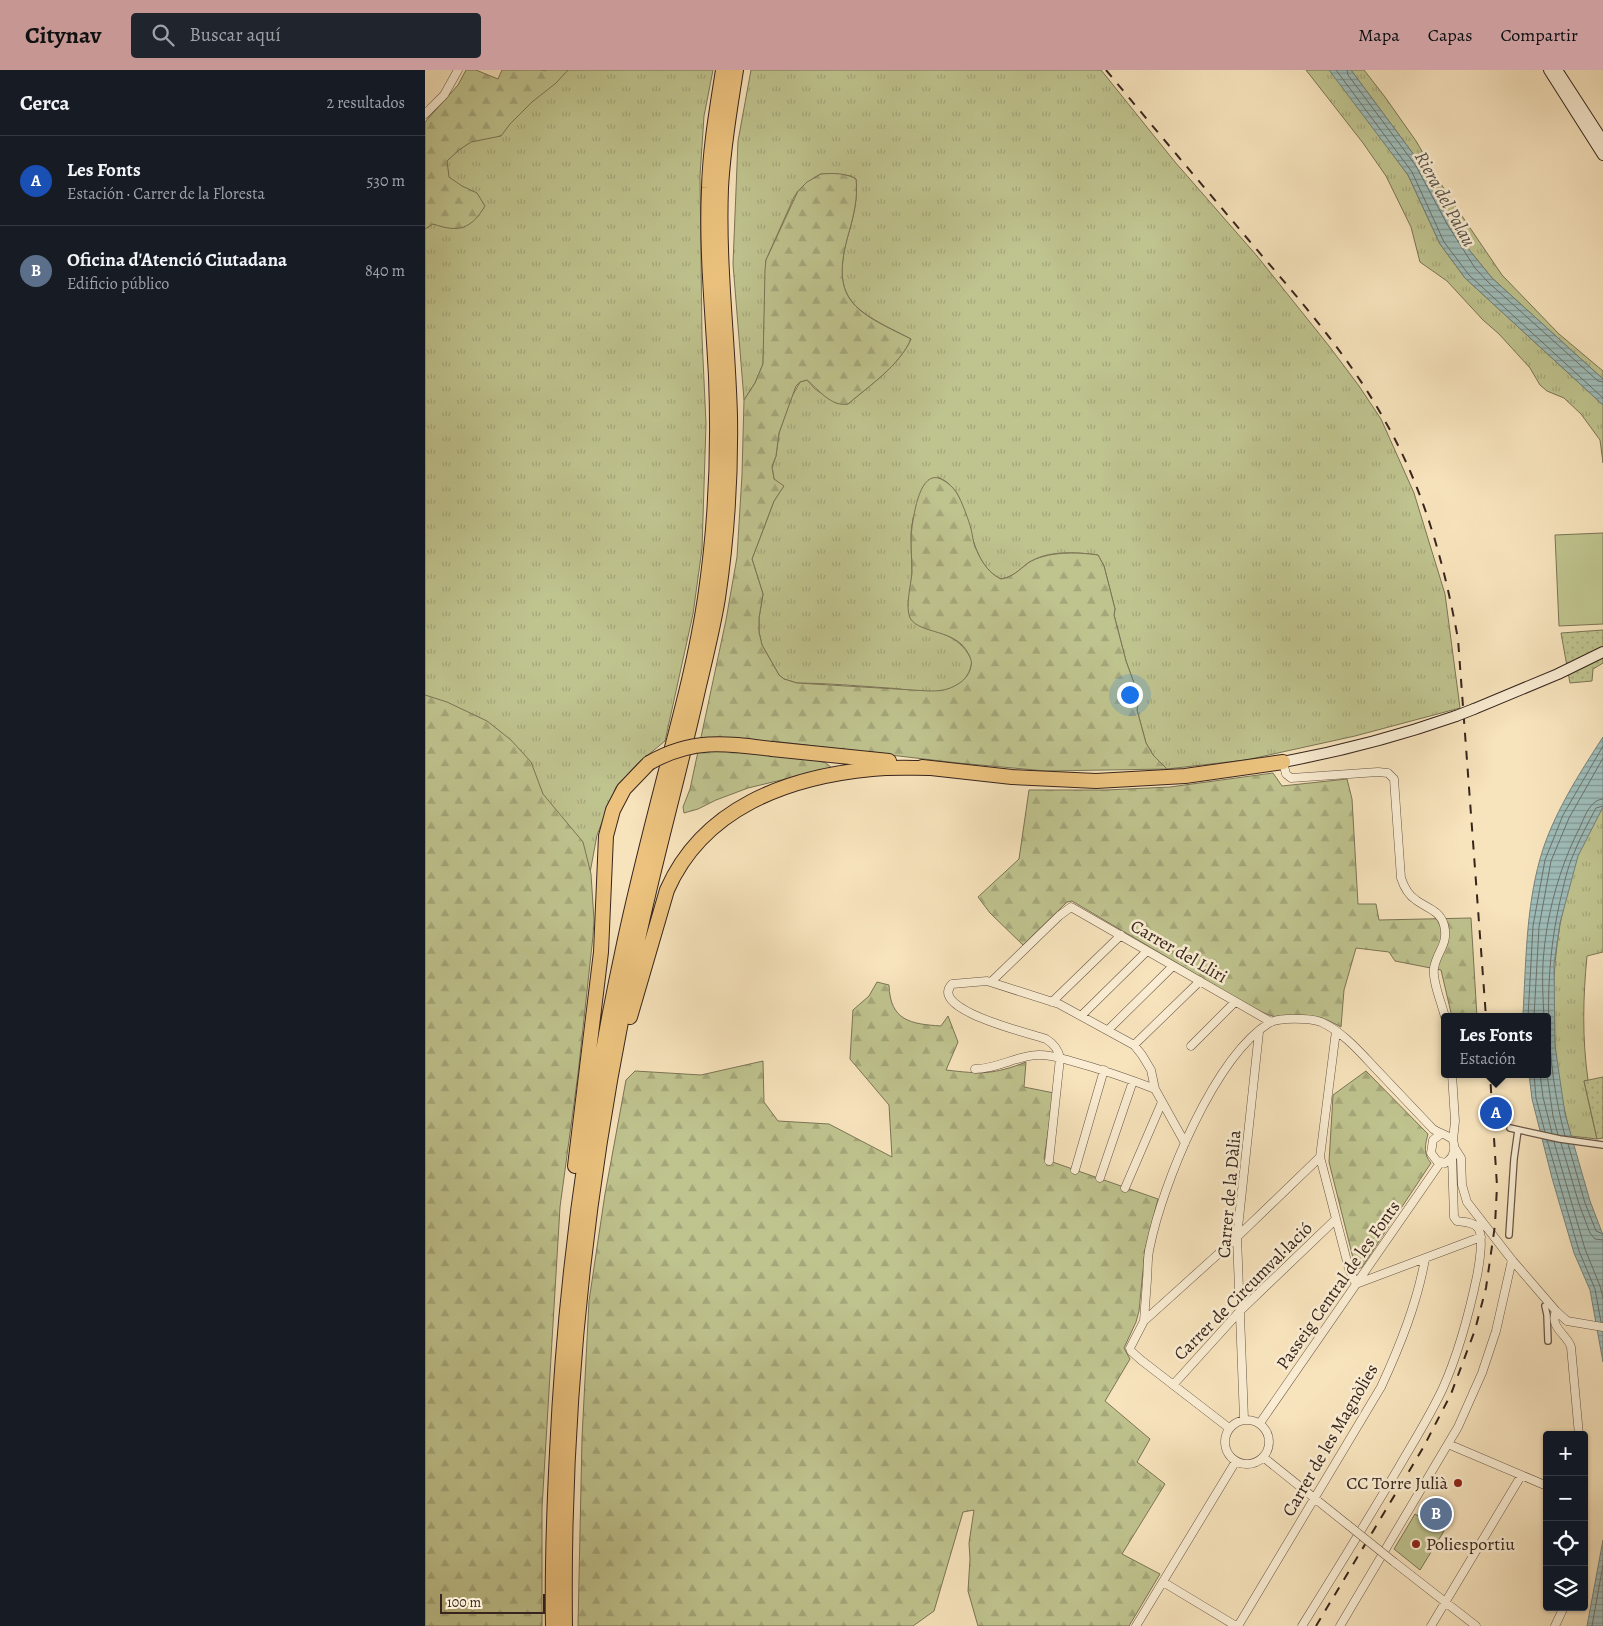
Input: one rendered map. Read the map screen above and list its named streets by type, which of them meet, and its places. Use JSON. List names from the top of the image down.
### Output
{
  "streets": {
    "street": [
      "Carrer del Lliri",
      "Carrer de la Dàlia",
      "Passeig Central de les Fonts",
      "Carrer de Circumval·lació",
      "Carrer de les Magnòlies"
    ]
  },
  "crossings": [
    ["Carrer de la Dàlia", "Passeig Central de les Fonts"],
    ["Carrer de la Dàlia", "Carrer de Circumval·lació"]
  ],
  "water": ["Riera del Palau"],
  "places": ["CC Torre Julià", "Poliesportiu"],
  "scale_bar": "100 m",
  "page": {
    "header": "Citynav",
    "search": "Buscar aquí",
    "nav": ["Mapa", "Capas", "Compartir"],
    "heading": ["Cerca", "2 resultados"],
    "list": [
      {
        "mark": "A",
        "name": "Les Fonts",
        "note": "Estación · Carrer de la Floresta",
        "value": "530 m"
      },
      {
        "mark": "B",
        "name": "Oficina d'Atenció Ciutadana",
        "note": "Edificio público",
        "value": "840 m"
      }
    ],
    "popup": ["Les Fonts", "Estación"],
    "pins": ["A", "B"],
    "map_buttons": ["+", "−"],
    "scale": "100 m"
  }
}
